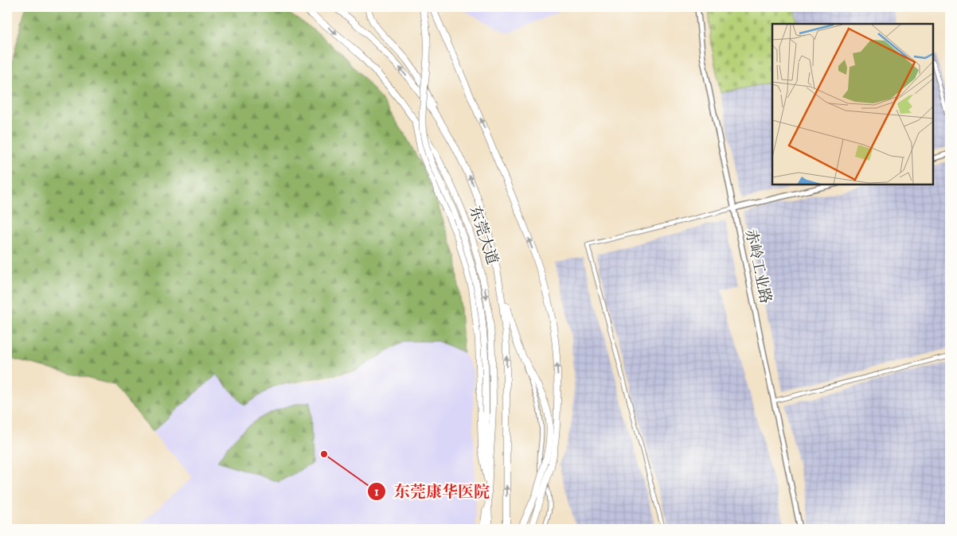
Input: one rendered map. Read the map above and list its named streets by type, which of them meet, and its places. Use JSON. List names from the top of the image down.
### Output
{
  "streets": {
    "highway": ["东莞大道"],
    "street": ["赤岭工业路"]
  },
  "places": ["东莞康华医院"]
}
